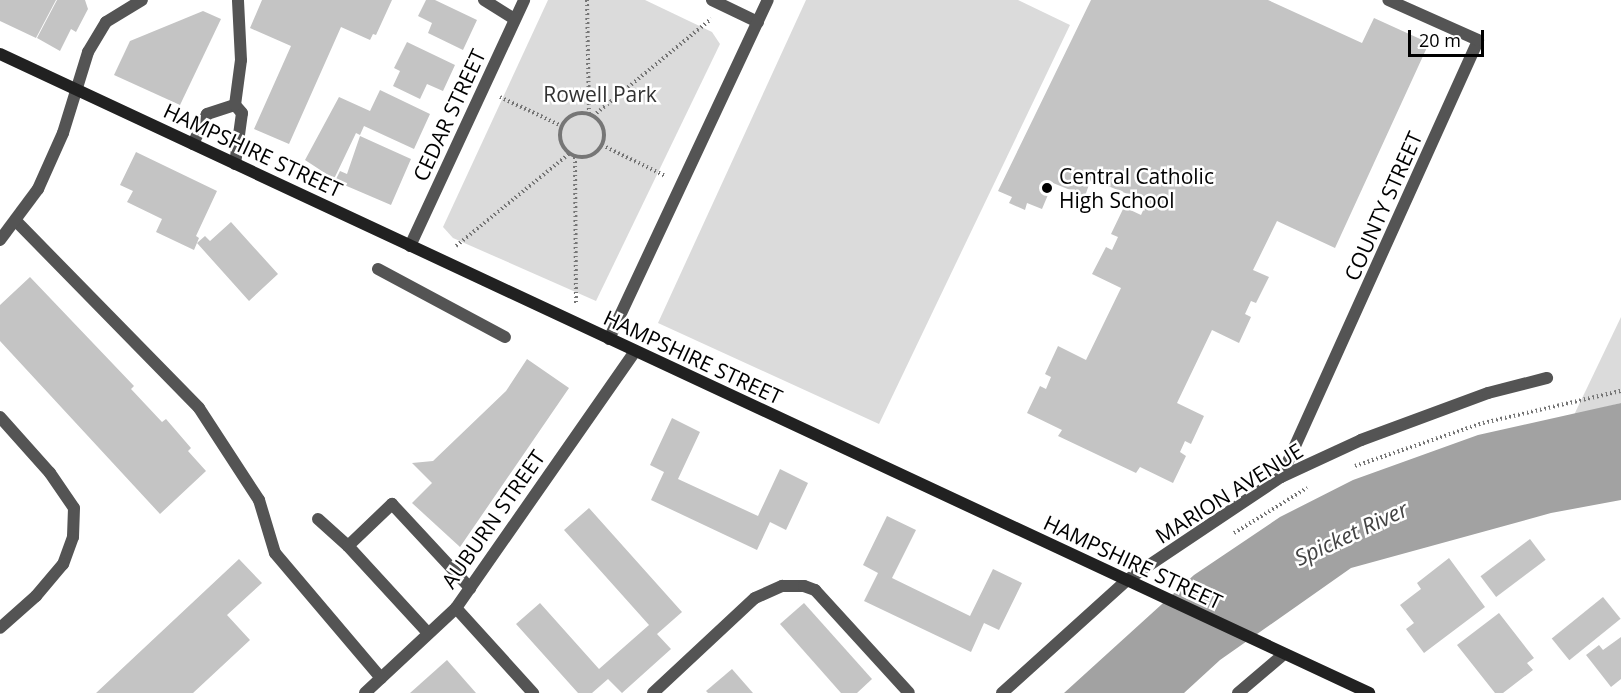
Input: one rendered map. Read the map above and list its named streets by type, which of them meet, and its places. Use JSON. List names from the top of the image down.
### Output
{
  "streets": {
    "street": [
      "CEDAR STREET",
      "HAMPSHIRE STREET",
      "COUNTY STREET",
      "MARION AVENUE",
      "AUBURN STREET"
    ]
  },
  "crossings": [
    ["CEDAR STREET", "HAMPSHIRE STREET"],
    ["HAMPSHIRE STREET", "MARION AVENUE"],
    ["HAMPSHIRE STREET", "AUBURN STREET"],
    ["COUNTY STREET", "MARION AVENUE"]
  ],
  "water": ["Spicket River"],
  "parks": ["Rowell Park"],
  "places": ["Central Catholic High School"],
  "scale_bar": "20 m"
}
